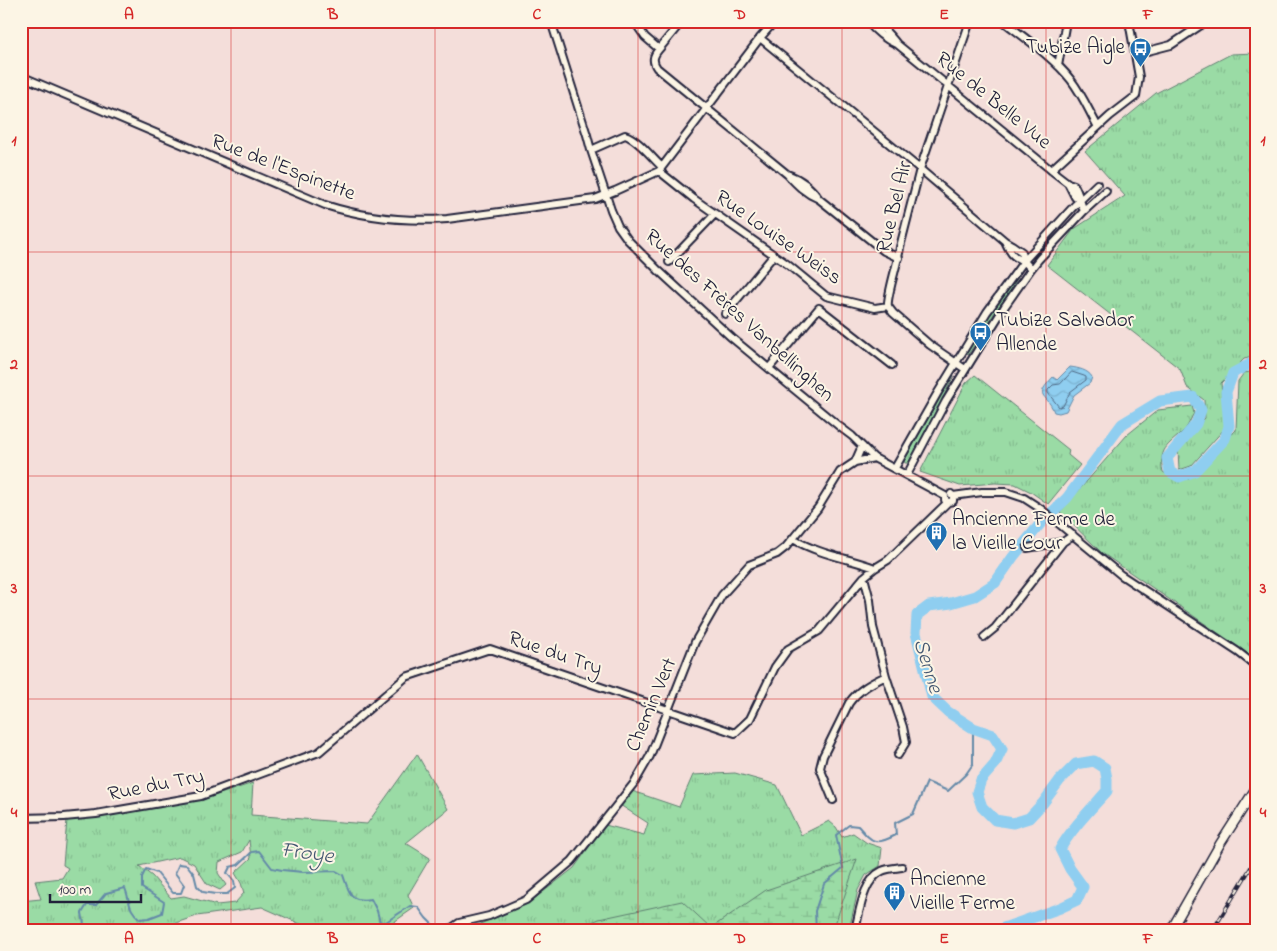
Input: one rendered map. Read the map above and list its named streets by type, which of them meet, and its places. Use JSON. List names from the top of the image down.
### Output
{
  "streets": {
    "street": [
      "Rue de Belle Vue",
      "Rue de l'Espinette",
      "Rue Bel Air",
      "Rue Louise Weiss",
      "Rue des Frères Vanbellinghen",
      "Rue du Try",
      "Chemin Vert"
    ]
  },
  "crossings": [
    ["Rue de Belle Vue", "Rue Bel Air"],
    ["Rue de l'Espinette", "Rue Louise Weiss"],
    ["Rue de l'Espinette", "Rue des Frères Vanbellinghen"],
    ["Rue Bel Air", "Rue Louise Weiss"],
    ["Rue Louise Weiss", "Rue des Frères Vanbellinghen"],
    ["Rue des Frères Vanbellinghen", "Rue du Try"],
    ["Rue des Frères Vanbellinghen", "Chemin Vert"],
    ["Rue du Try", "Chemin Vert"]
  ],
  "water": ["Senne", "Froye"],
  "places": {
    "bus stop": ["Tubize Aigle", "Tubize Salvador Allende"],
    "building": ["Ancienne Ferme de la Vieille Cour", "Ancienne Vieille Ferme"]
  },
  "scale_bar": "100 m",
  "grid": {
    "columns": [
      "A",
      "B",
      "C",
      "D",
      "E",
      "F"
    ],
    "rows": [
      "1",
      "2",
      "3",
      "4"
    ]
  }
}
